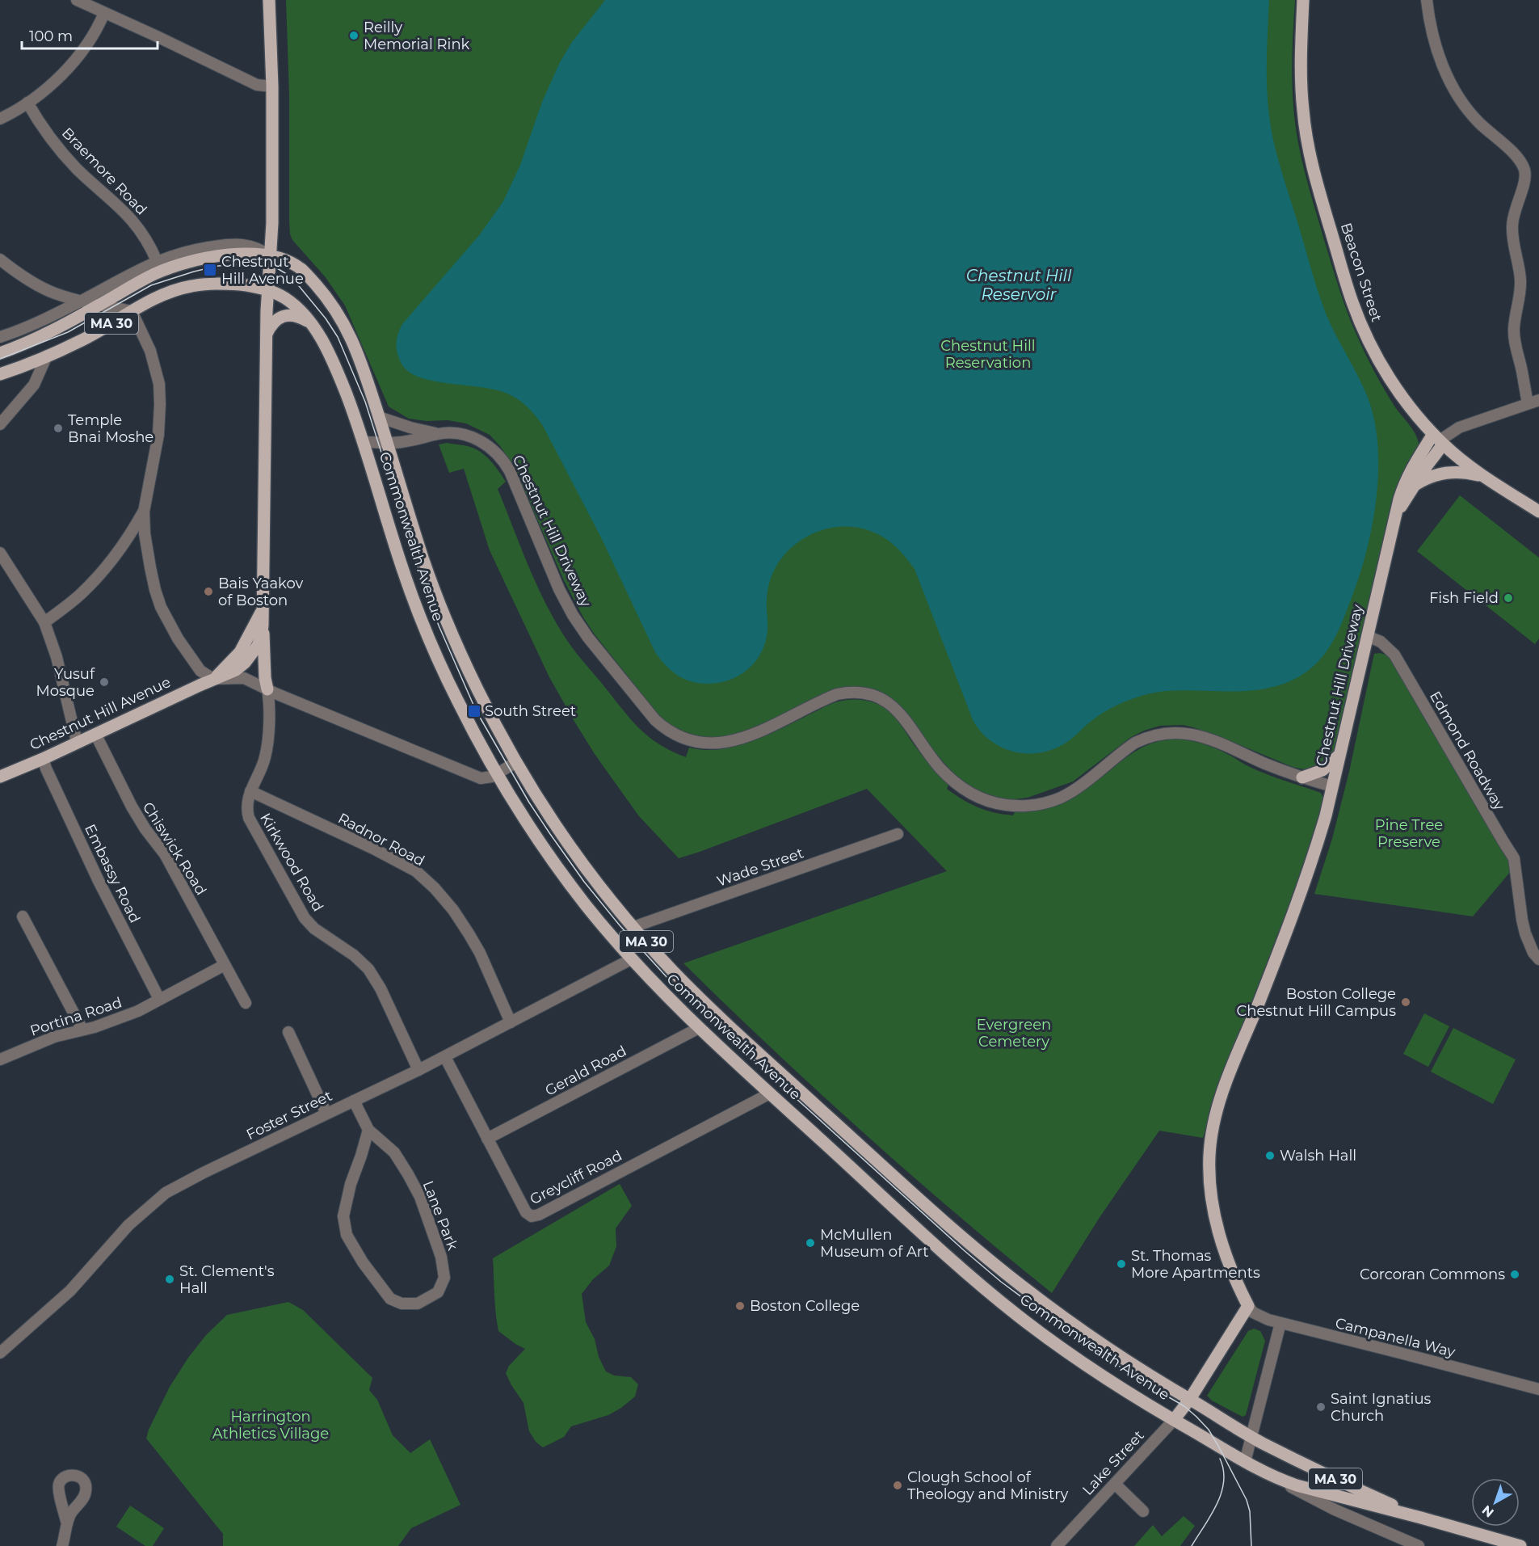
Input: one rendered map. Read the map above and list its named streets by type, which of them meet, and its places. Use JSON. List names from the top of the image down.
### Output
{
  "streets": {
    "main road": [
      "Beacon Street",
      "MA 30",
      "Chestnut Hill Driveway",
      "Commonwealth Avenue",
      "Chestnut Hill Avenue",
      "Lake Street"
    ],
    "street": [
      "Braemore Road",
      "Edmond Roadway",
      "Radnor Road",
      "Chiswick Road",
      "Kirkwood Road",
      "Wade Street",
      "Embassy Road",
      "Portina Road",
      "Gerald Road",
      "Foster Street",
      "Greycliff Road",
      "Lane Park",
      "Campanella Way"
    ]
  },
  "crossings": [
    ["Braemore Road", "Commonwealth Avenue"],
    ["Beacon Street", "Chestnut Hill Driveway"],
    ["Chestnut Hill Driveway", "Commonwealth Avenue"],
    ["Chestnut Hill Driveway", "Edmond Roadway"],
    ["Commonwealth Avenue", "Chestnut Hill Avenue"],
    ["Commonwealth Avenue", "Wade Street"],
    ["Commonwealth Avenue", "Gerald Road"],
    ["Commonwealth Avenue", "Foster Street"],
    ["Commonwealth Avenue", "Greycliff Road"],
    ["Commonwealth Avenue", "Lake Street"],
    ["Chestnut Hill Avenue", "Chiswick Road"],
    ["Chestnut Hill Avenue", "Embassy Road"],
    ["Radnor Road", "Kirkwood Road"],
    ["Radnor Road", "Foster Street"],
    ["Chiswick Road", "Portina Road"],
    ["Kirkwood Road", "Foster Street"],
    ["Embassy Road", "Portina Road"],
    ["Gerald Road", "Greycliff Road"],
    ["Foster Street", "Greycliff Road"],
    ["Foster Street", "Lane Park"],
    ["Campanella Way", "Lake Street"]
  ],
  "water": ["Chestnut Hill Reservoir"],
  "parks": [
    "Chestnut Hill Reservation",
    "Pine Tree Preserve",
    "Evergreen Cemetery",
    "Harrington Athletics Village"
  ],
  "places": {
    "other": [
      "Reilly Memorial Rink",
      "Temple Bnai Moshe",
      "Bais Yaakov of Boston",
      "Fish Field",
      "Yusuf Mosque",
      "Boston College Chestnut Hill Campus",
      "Walsh Hall",
      "McMullen Museum of Art",
      "St. Thomas More Apartments",
      "Corcoran Commons",
      "St. Clement's Hall",
      "Boston College",
      "Saint Ignatius Church",
      "Clough School of Theology and Ministry"
    ],
    "transit": ["Chestnut Hill Avenue", "South Street"]
  },
  "scale_bar": "100 m",
  "north": "bottom left"
}
